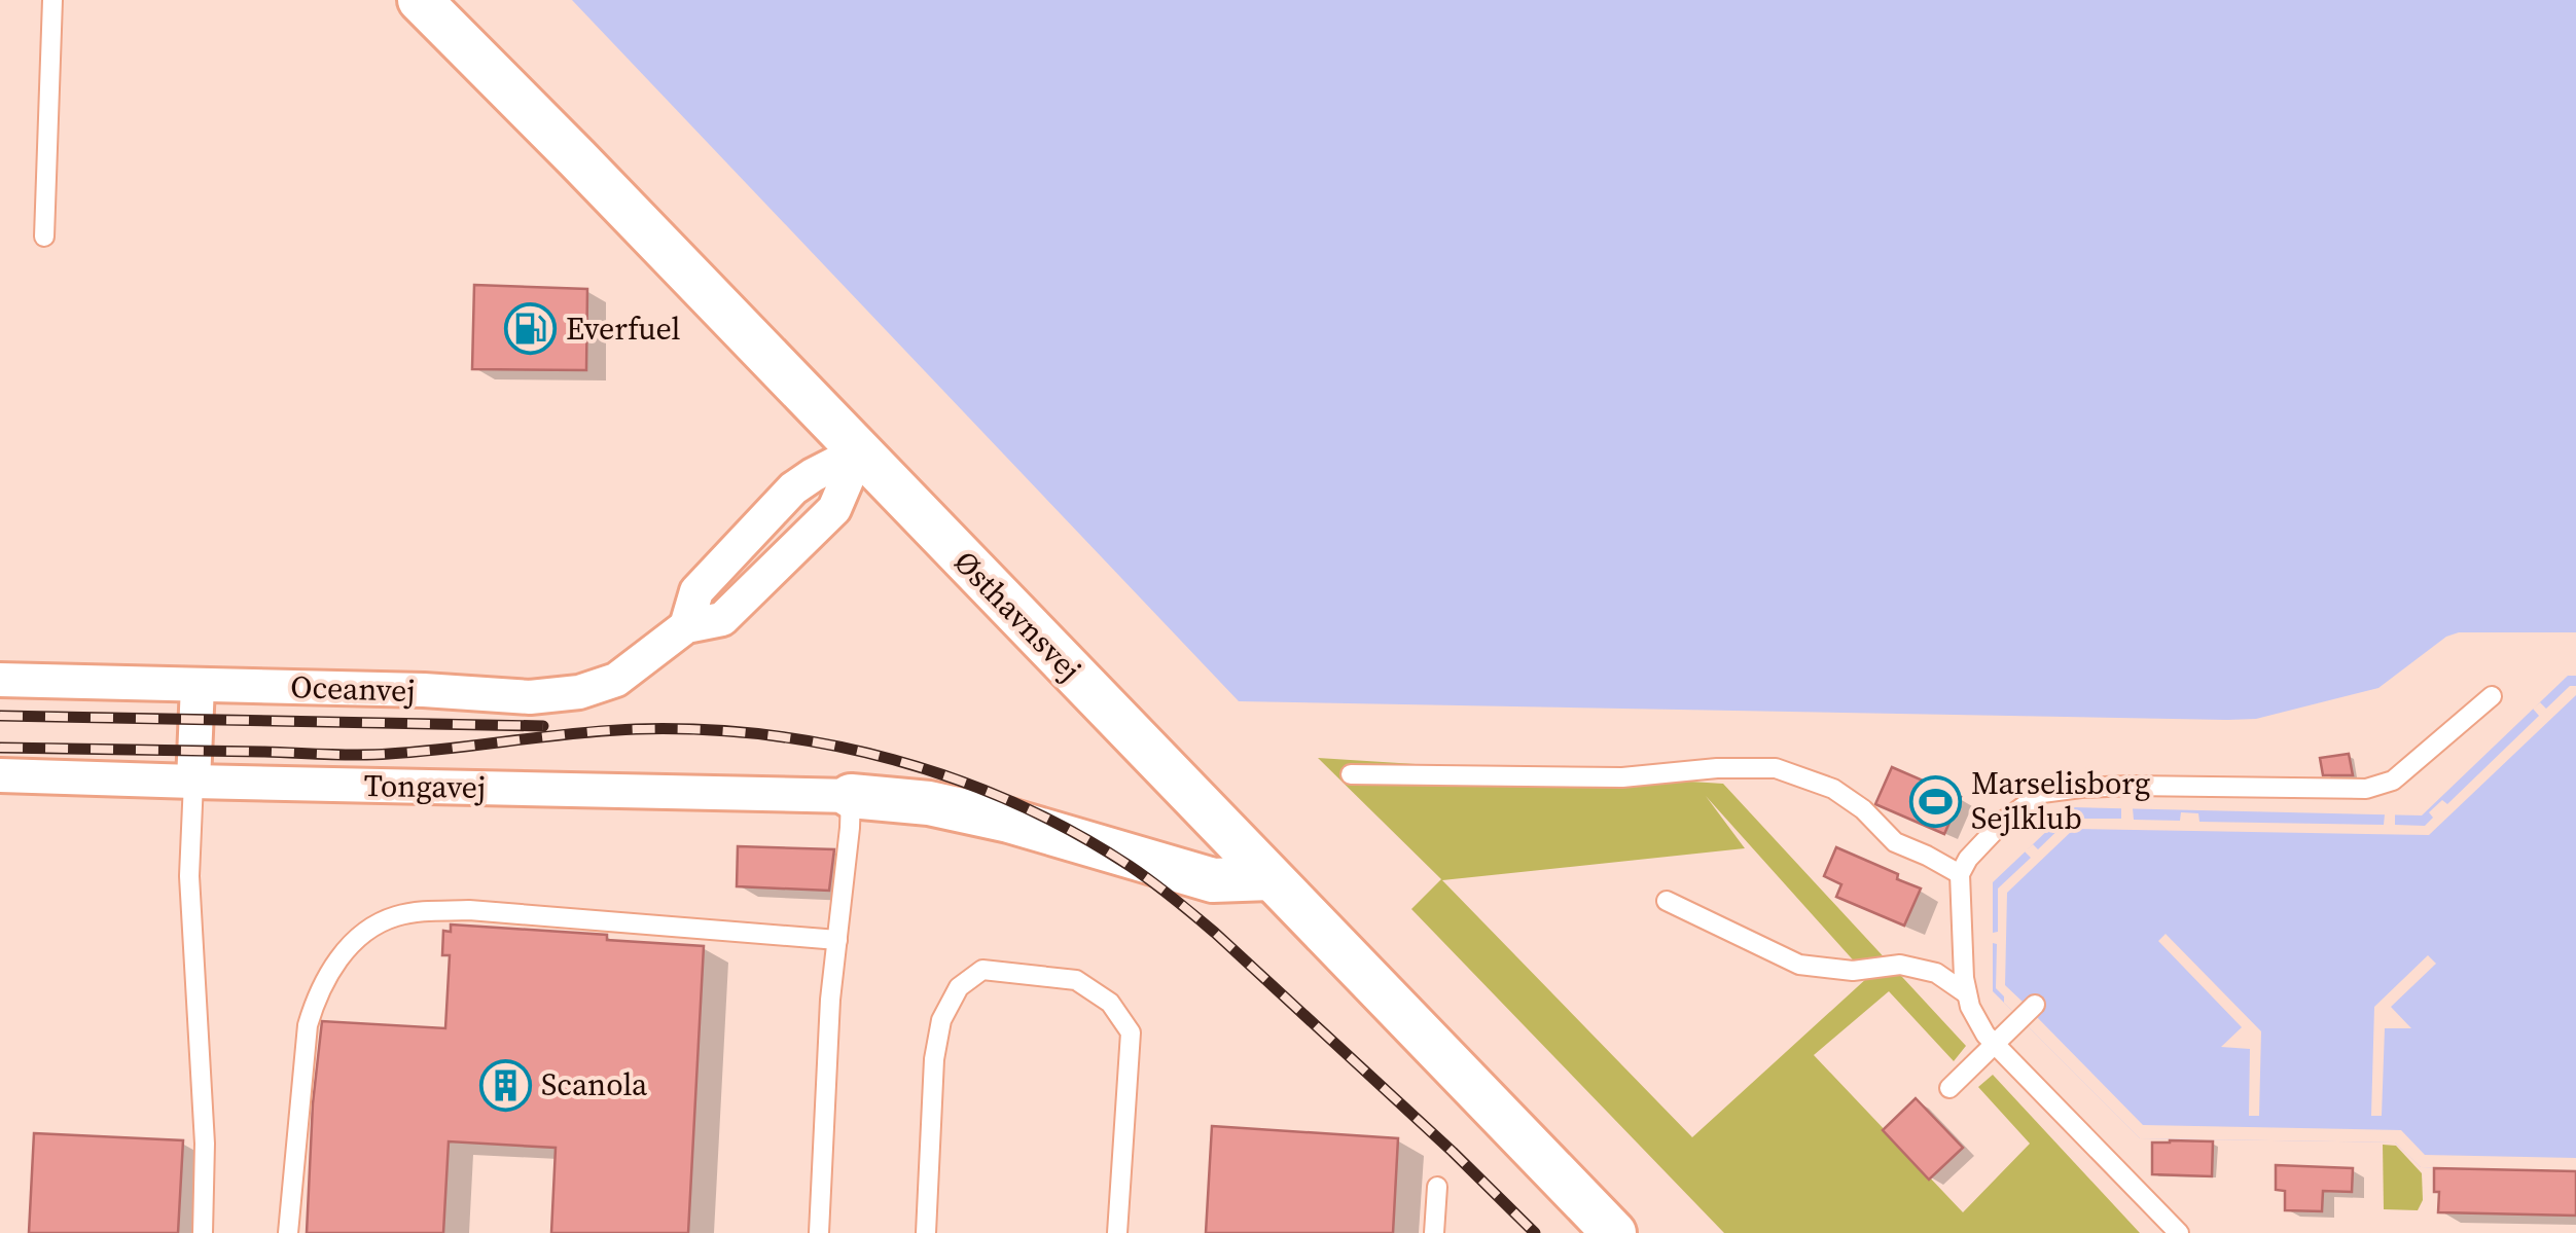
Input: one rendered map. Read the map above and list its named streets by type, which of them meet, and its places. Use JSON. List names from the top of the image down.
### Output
{
  "streets": {
    "street": ["Østhavnsvej", "Oceanvej", "Tongavej"]
  },
  "crossings": [
    ["Østhavnsvej", "Oceanvej"]
  ],
  "places": {
    "fuel station": ["Everfuel"],
    "sports": ["Marselisborg Sejlklub"],
    "building": ["Scanola"]
  }
}
